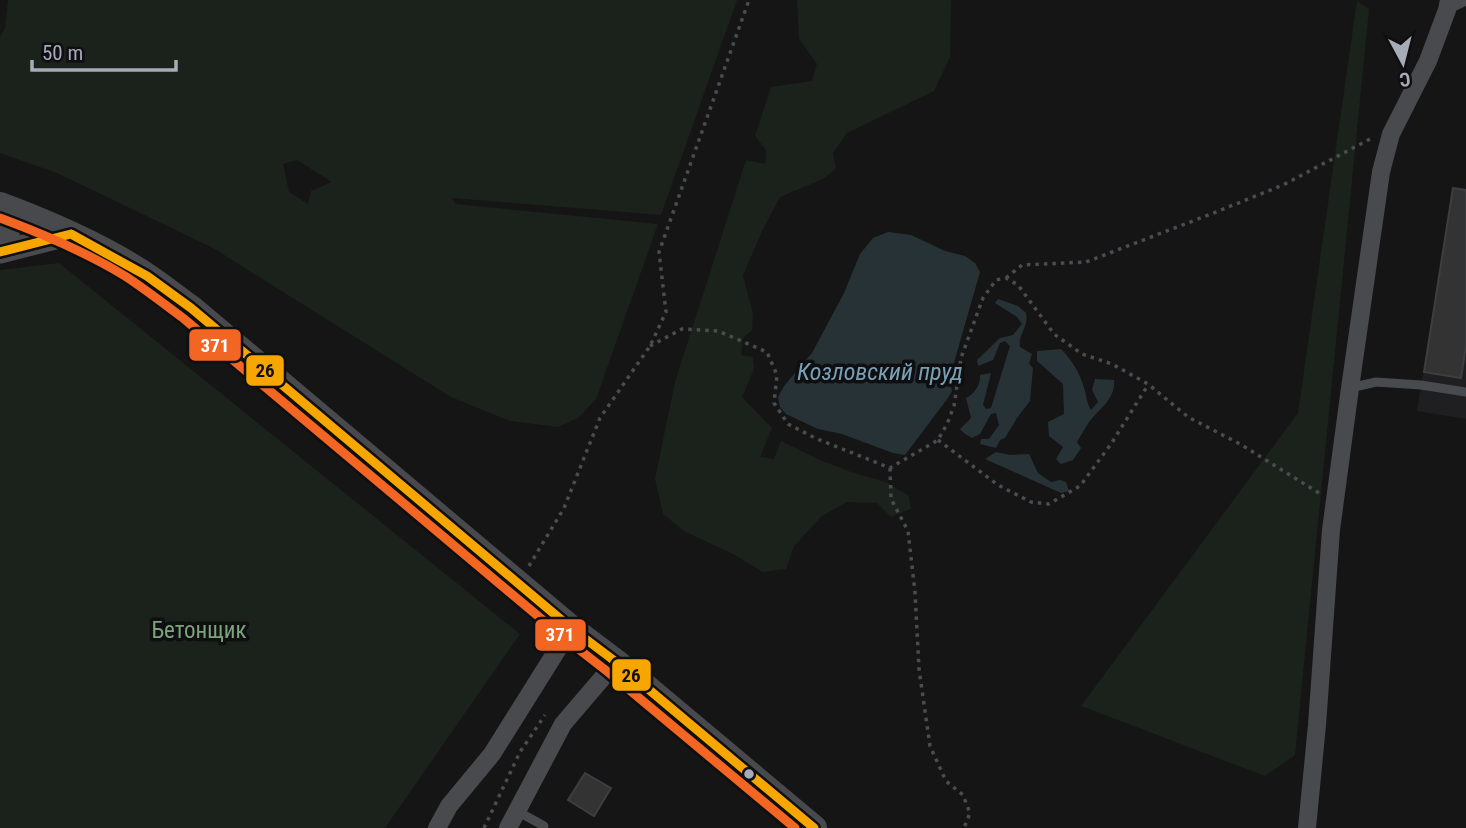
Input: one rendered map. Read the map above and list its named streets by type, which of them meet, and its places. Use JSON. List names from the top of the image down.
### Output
{
  "water": ["Козловский пруд"],
  "parks": ["Бетонщик"],
  "lines": ["transit line 371", "transit line 26"],
  "scale_bar": "50 m",
  "north": "bottom"
}
